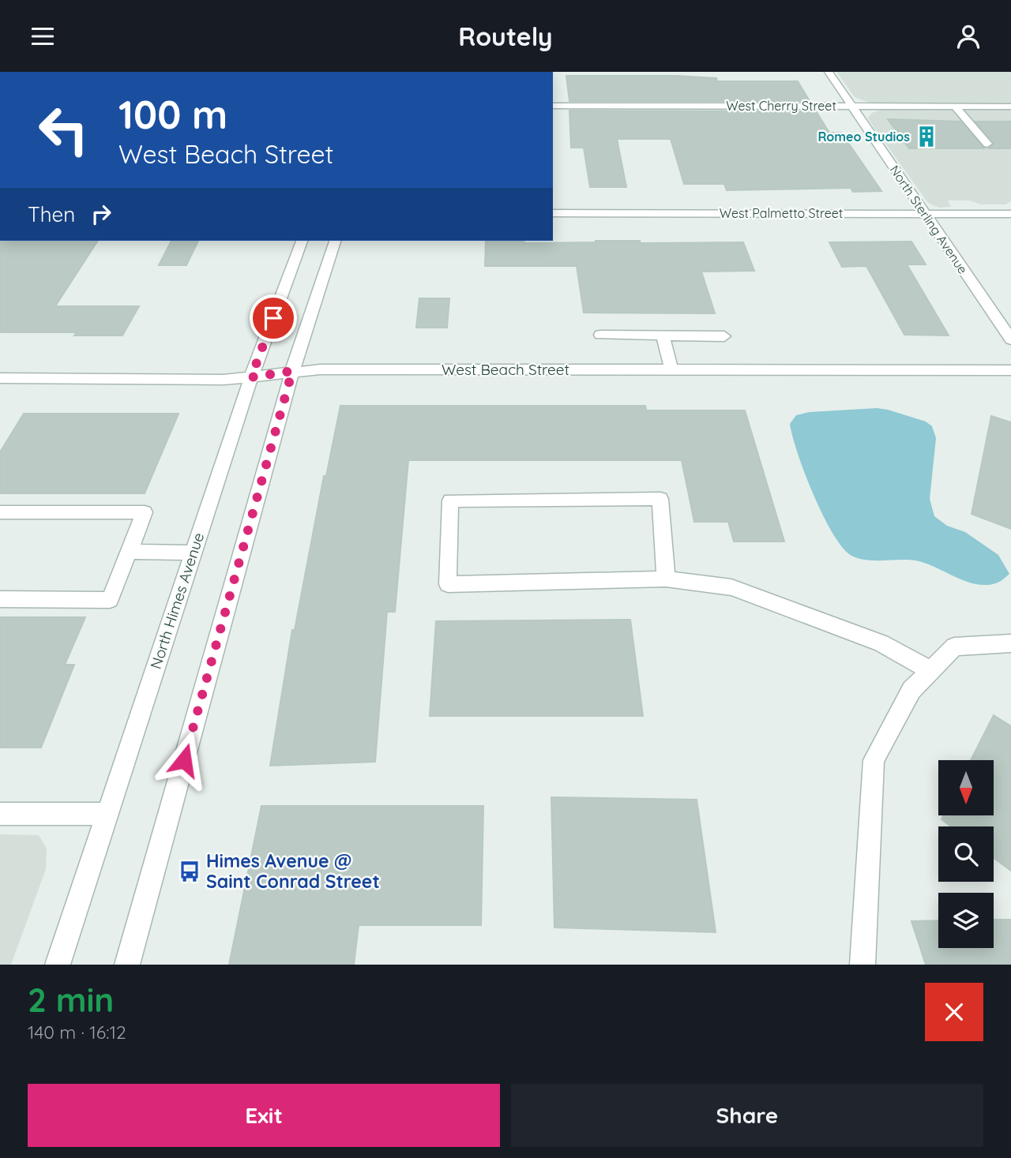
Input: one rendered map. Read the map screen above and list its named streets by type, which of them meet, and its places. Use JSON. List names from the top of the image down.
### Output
{
  "streets": {
    "street": [
      "West Cherry Street",
      "West Palmetto Street",
      "North Sterling Avenue",
      "West Beach Street",
      "North Himes Avenue"
    ]
  },
  "crossings": [
    ["West Cherry Street", "North Sterling Avenue"],
    ["West Palmetto Street", "North Sterling Avenue"],
    ["West Beach Street", "North Himes Avenue"]
  ],
  "places": {
    "building": ["Romeo Studios"],
    "bus stop": ["Himes Avenue @ Saint Conrad Street"]
  },
  "north": "bottom",
  "page": {
    "header": "Routely",
    "turn": ["100 m", "West Beach Street"],
    "then": "Then",
    "heading": ["2 min", "140 m · 16:12"],
    "buttons": ["Exit", "Share"]
  }
}
